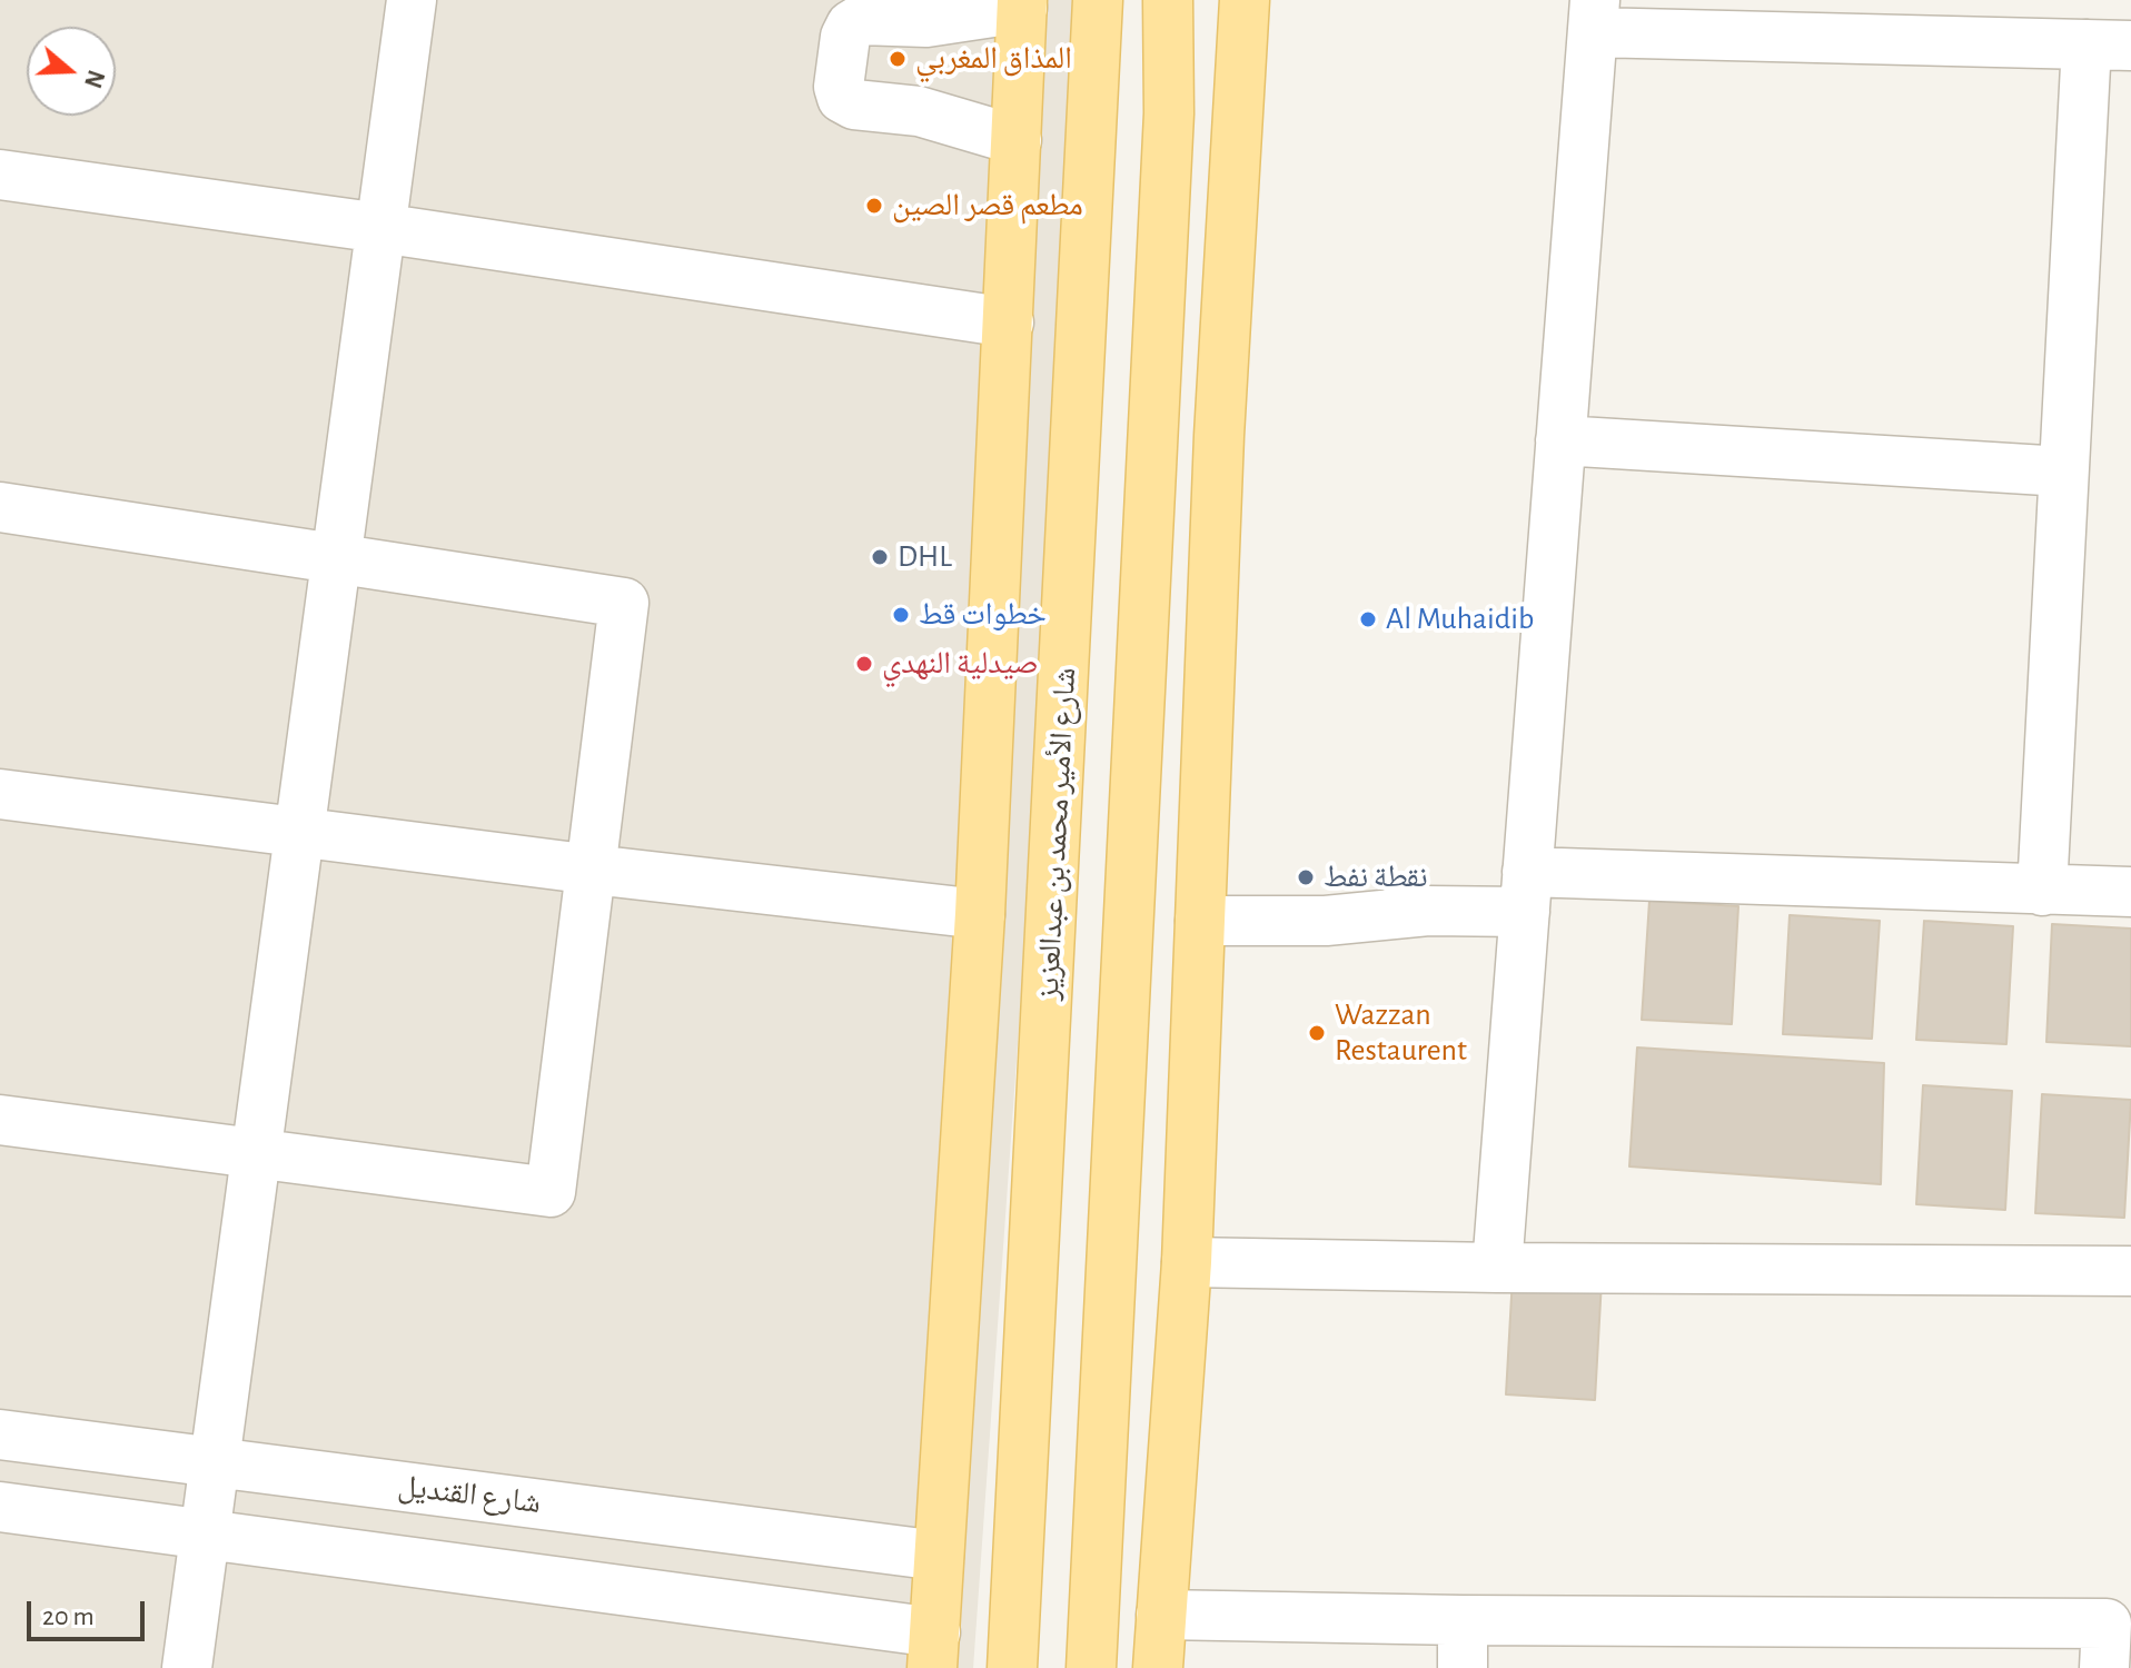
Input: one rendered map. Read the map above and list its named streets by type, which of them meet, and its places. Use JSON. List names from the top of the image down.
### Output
{
  "streets": {
    "main road": ["شارع الأمير محمد بن عبدالعزيز"],
    "street": ["شارع القنديل"]
  },
  "places": [
    "المذاق المغربي",
    "مطعم قصر الصين",
    "DHL",
    "خطوات قط",
    "Al Muhaidib",
    "صيدلية النهدي",
    "نقطة نفط",
    "Wazzan Restaurent"
  ],
  "scale_bar": "20 m",
  "north": "right"
}
